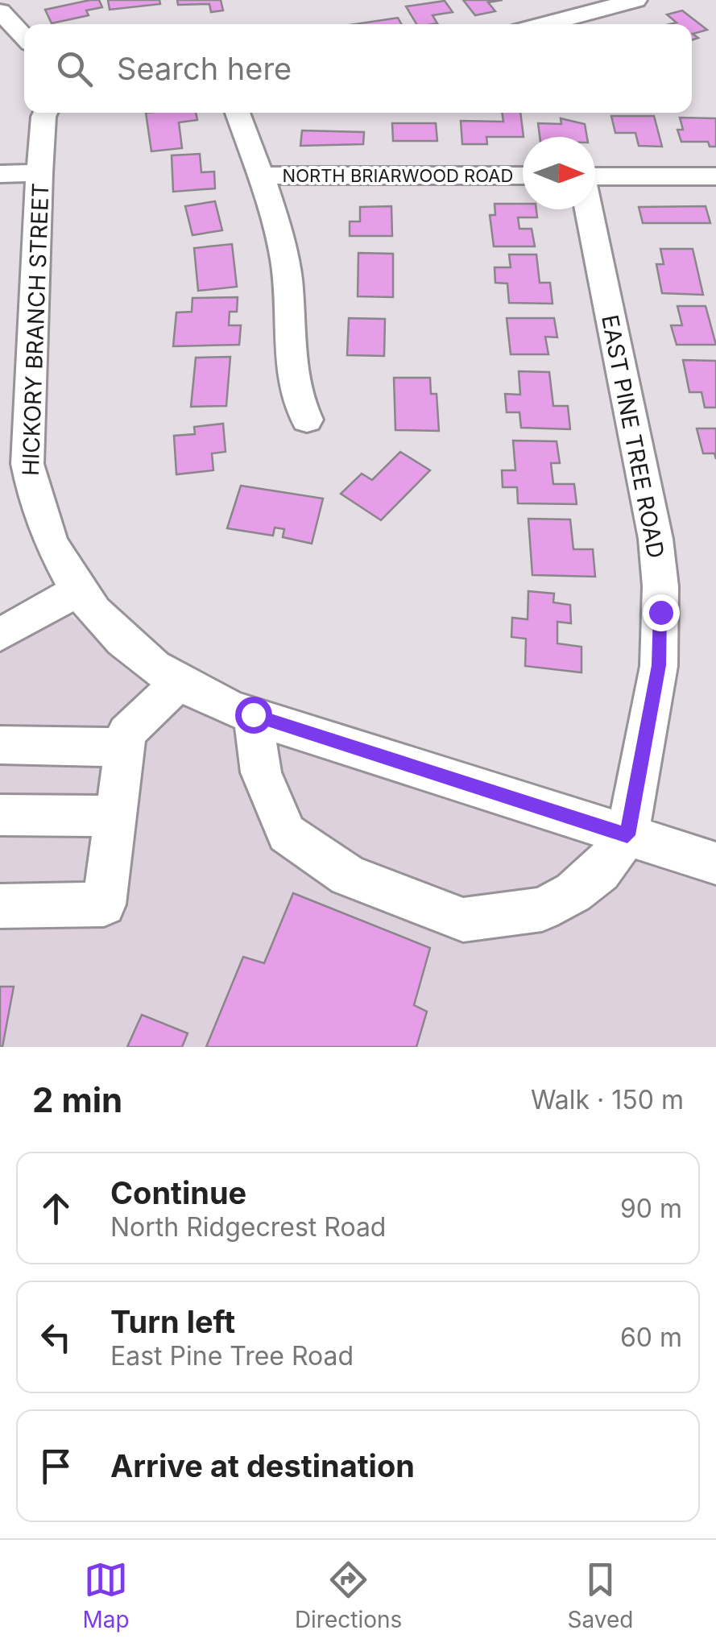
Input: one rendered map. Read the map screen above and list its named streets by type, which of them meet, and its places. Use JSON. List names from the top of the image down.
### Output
{
  "streets": {
    "street": ["NORTH BRIARWOOD ROAD", "HICKORY BRANCH STREET", "EAST PINE TREE ROAD"]
  },
  "crossings": [
    ["HICKORY BRANCH STREET", "EAST PINE TREE ROAD"]
  ],
  "north": "right",
  "page": {
    "search": "Search here",
    "heading": ["2 min", "Walk · 150 m"],
    "list": [
      ["Continue", "North Ridgecrest Road", "90 m"],
      ["Turn left", "East Pine Tree Road", "60 m"],
      "Arrive at destination"
    ],
    "nav": ["Map", "Directions", "Saved"]
  }
}
